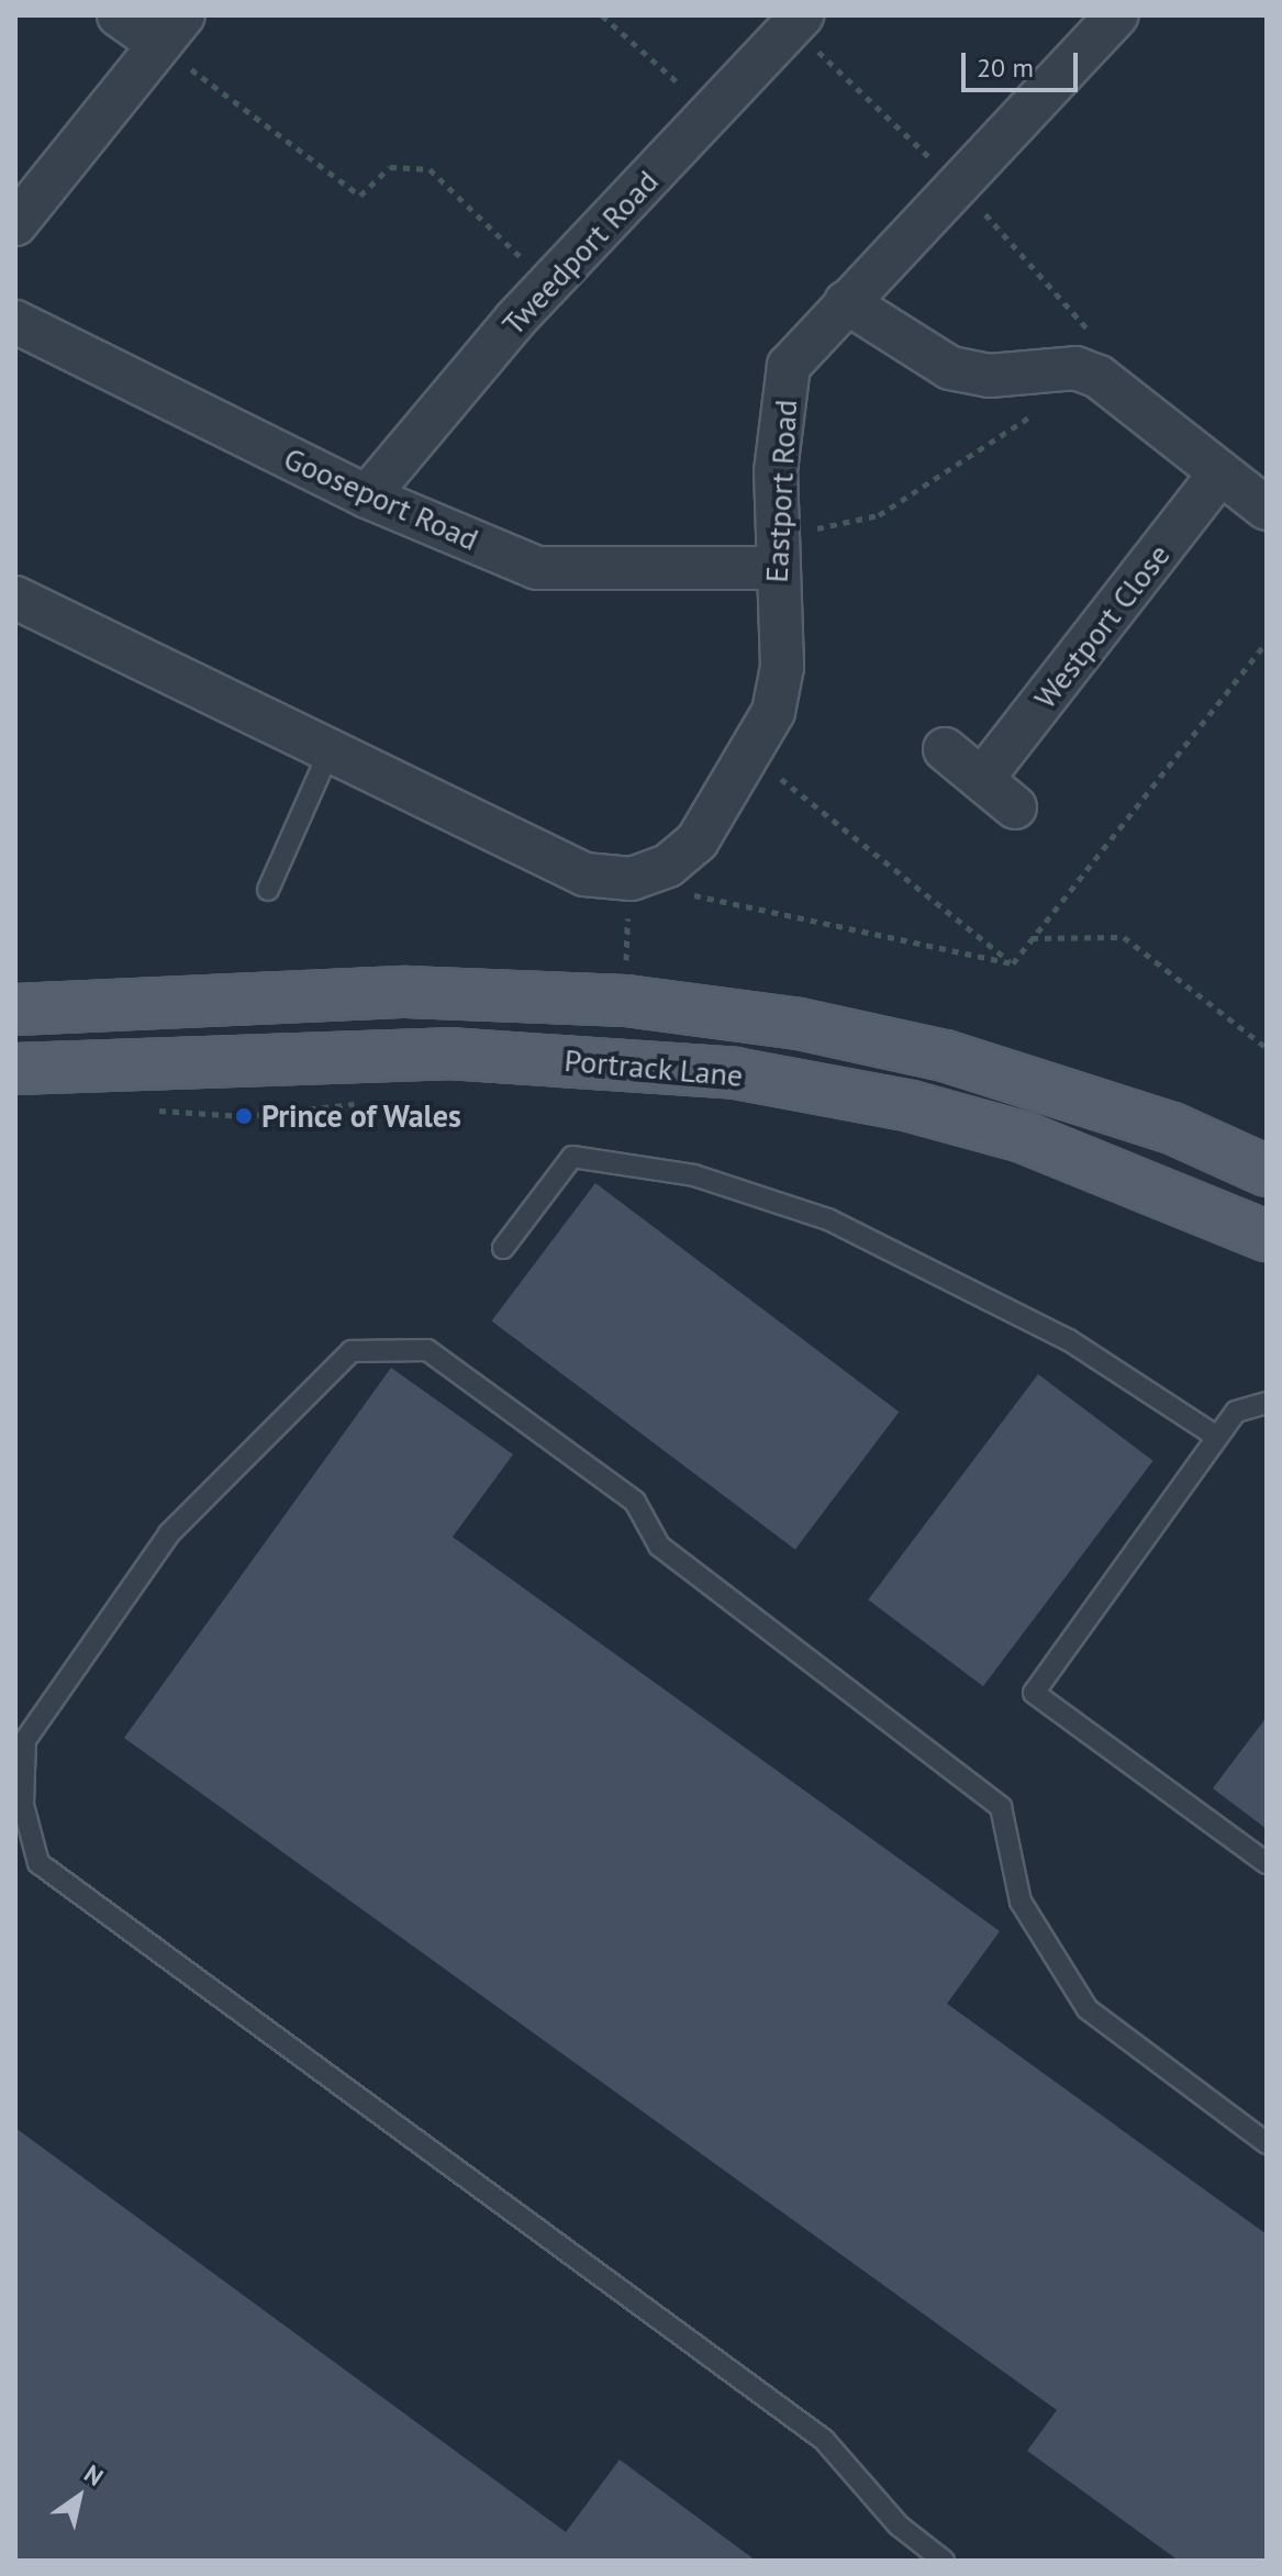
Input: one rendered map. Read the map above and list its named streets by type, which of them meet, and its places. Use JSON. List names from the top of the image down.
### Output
{
  "streets": {
    "main road": ["Portrack Lane"],
    "street": [
      "Tweedport Road",
      "Eastport Road",
      "Gooseport Road",
      "Westport Close"
    ]
  },
  "crossings": [
    ["Tweedport Road", "Gooseport Road"],
    ["Eastport Road", "Gooseport Road"]
  ],
  "places": ["Prince of Wales"],
  "scale_bar": "20 m",
  "north": "top right"
}
